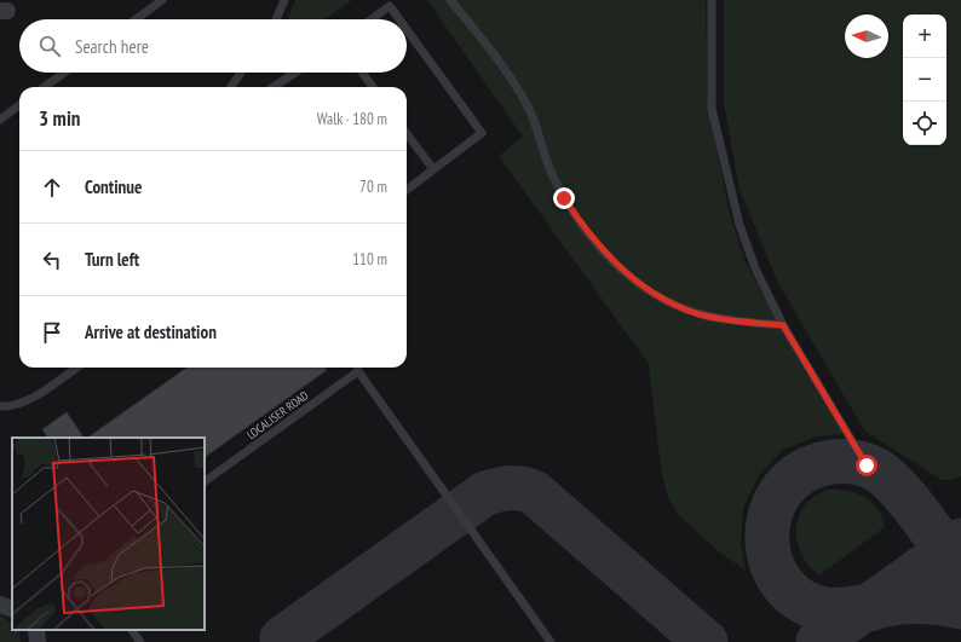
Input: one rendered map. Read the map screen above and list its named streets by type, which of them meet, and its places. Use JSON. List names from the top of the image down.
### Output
{
  "streets": {
    "lane": ["LOCALISER ROAD"]
  },
  "north": "left",
  "page": {
    "map_buttons": ["+", "−"],
    "search": "Search here",
    "heading": ["3 min", "Walk · 180 m"],
    "list": [
      ["Continue", "70 m"],
      ["Turn left", "110 m"],
      "Arrive at destination"
    ]
  }
}
